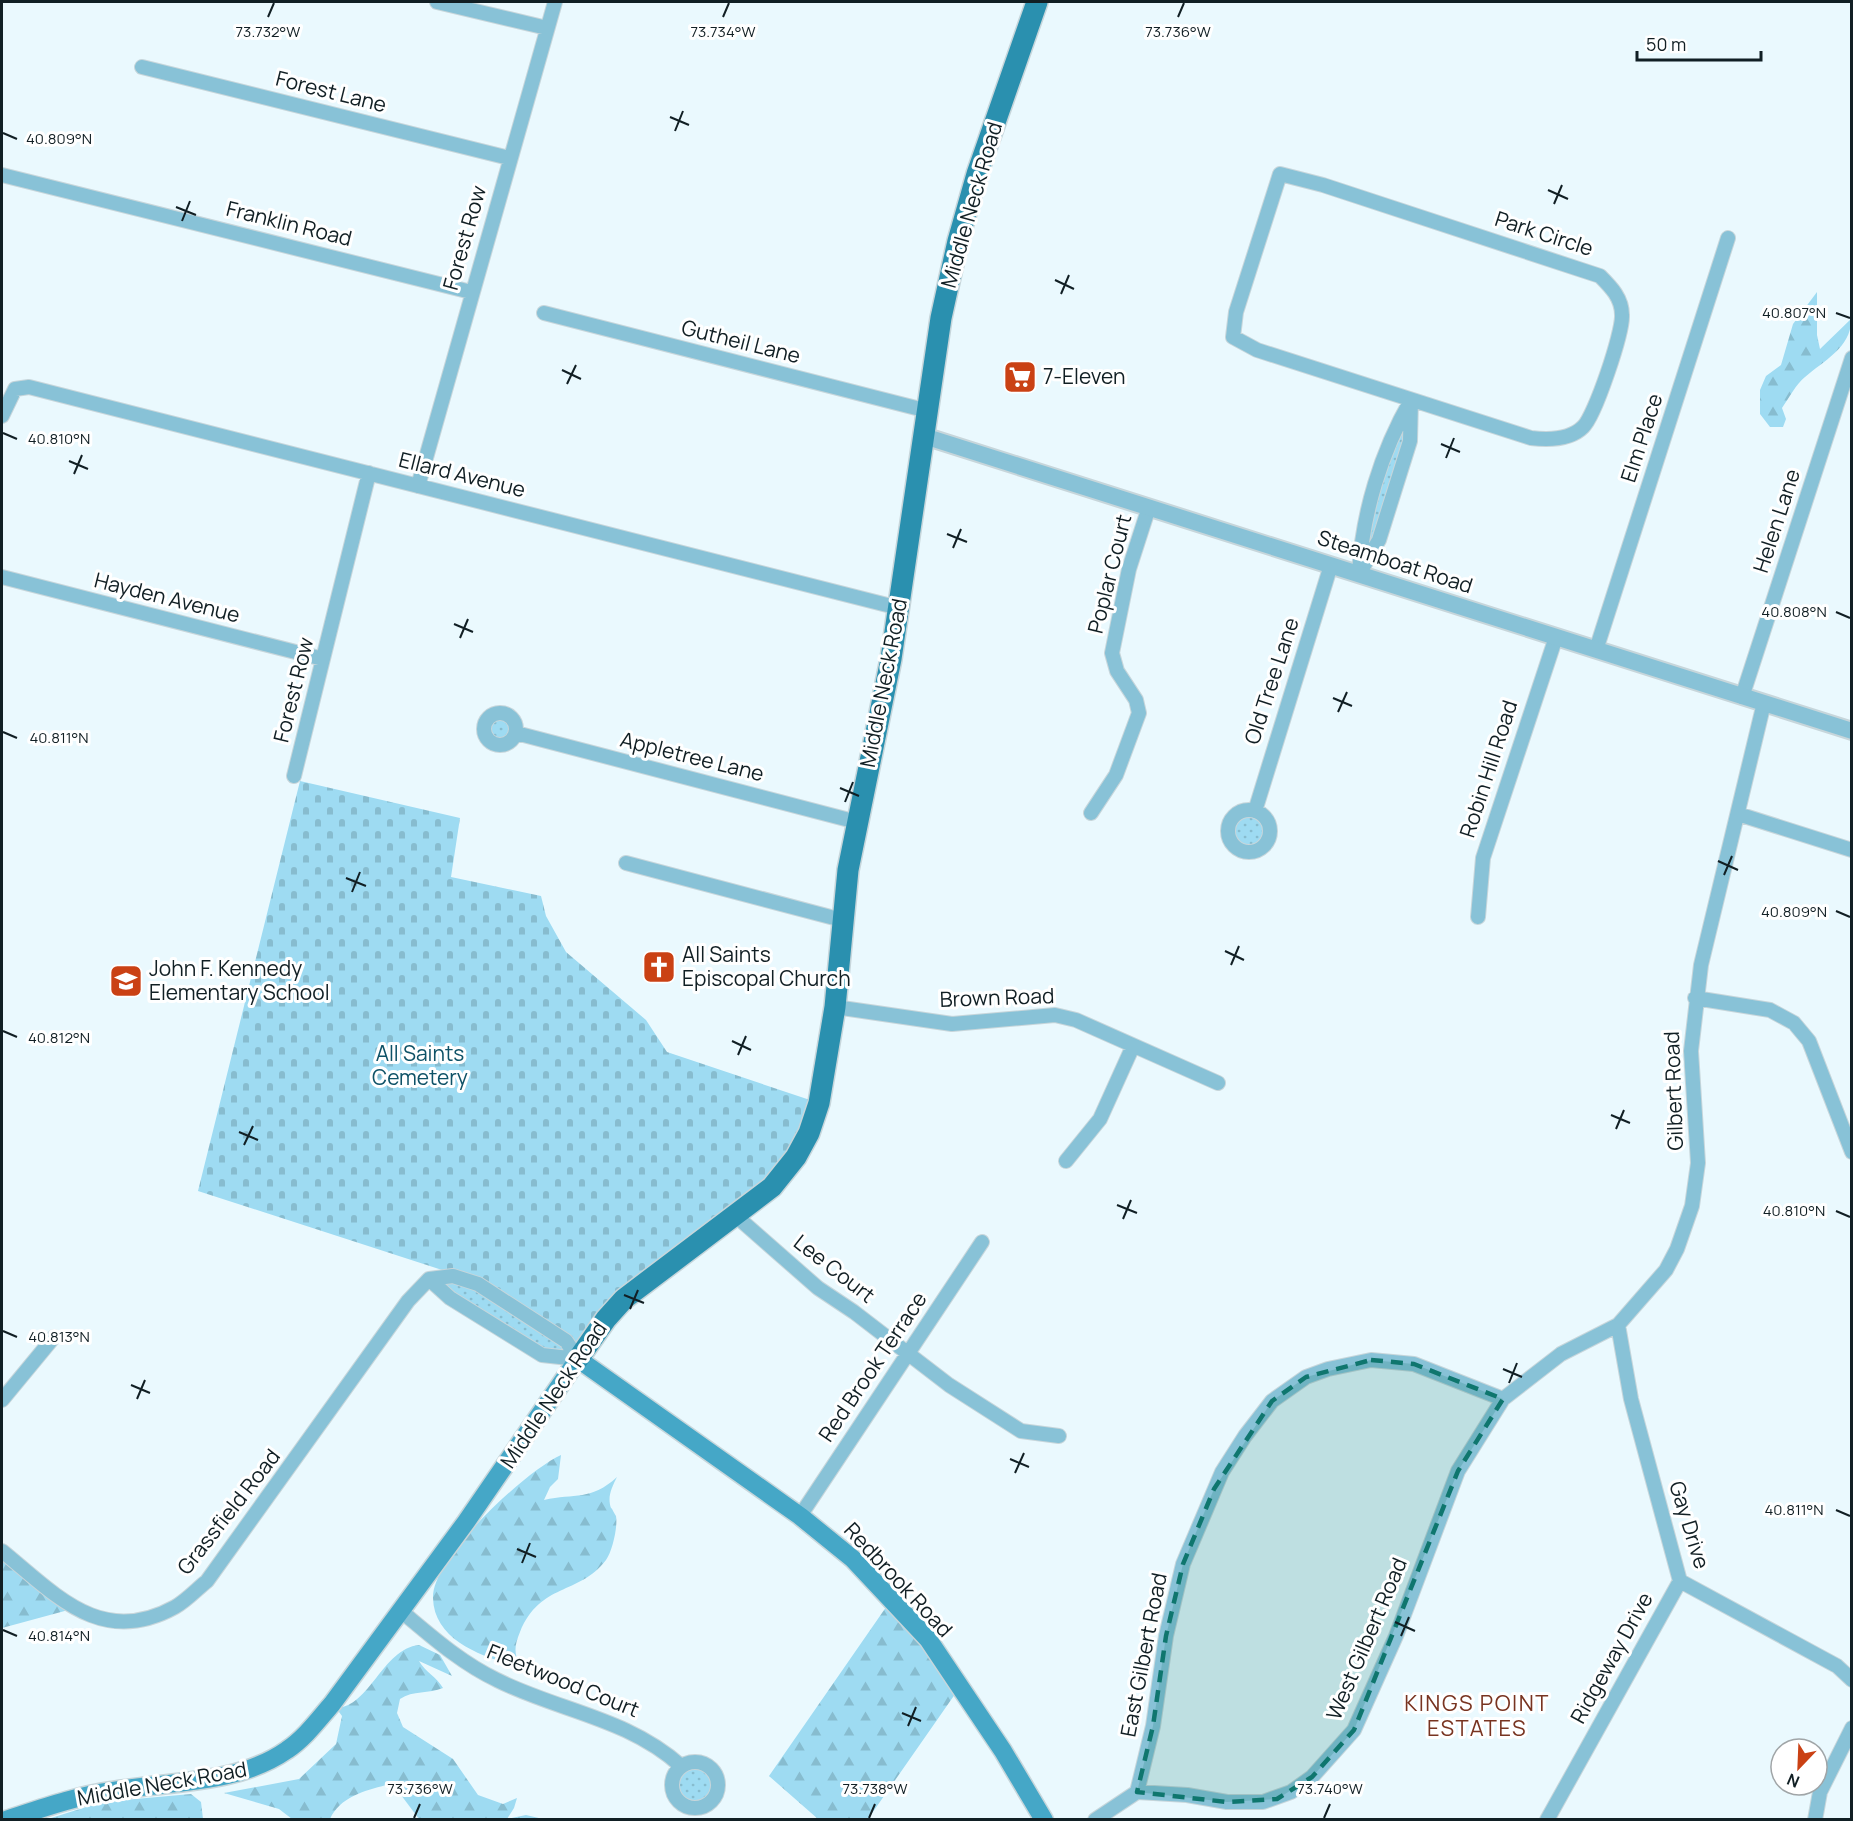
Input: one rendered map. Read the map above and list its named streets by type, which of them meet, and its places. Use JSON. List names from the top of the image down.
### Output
{
  "streets": {
    "main road": ["Middle Neck Road", "Redbrook Road"],
    "street": [
      "Forest Lane",
      "Franklin Road",
      "Park Circle",
      "Forest Row",
      "Gutheil Lane",
      "Elm Place",
      "Ellard Avenue",
      "Helen Lane",
      "Steamboat Road",
      "Poplar Court",
      "Hayden Avenue",
      "Old Tree Lane",
      "Appletree Lane",
      "Robin Hill Road",
      "Brown Road",
      "Gilbert Road",
      "Lee Court",
      "Red Brook Terrace",
      "Grassfield Road",
      "Gay Drive",
      "West Gilbert Road",
      "East Gilbert Road",
      "Ridgeway Drive",
      "Fleetwood Court"
    ]
  },
  "crossings": [
    ["Forest Lane", "Forest Row"],
    ["Middle Neck Road", "Gutheil Lane"],
    ["Middle Neck Road", "Ellard Avenue"],
    ["Middle Neck Road", "Steamboat Road"],
    ["Middle Neck Road", "Appletree Lane"],
    ["Middle Neck Road", "Brown Road"],
    ["Middle Neck Road", "Lee Court"],
    ["Middle Neck Road", "Redbrook Road"],
    ["Middle Neck Road", "Fleetwood Court"],
    ["Franklin Road", "Forest Row"],
    ["Forest Row", "Ellard Avenue"],
    ["Forest Row", "Hayden Avenue"],
    ["Elm Place", "Steamboat Road"],
    ["Helen Lane", "Steamboat Road"],
    ["Steamboat Road", "Poplar Court"],
    ["Steamboat Road", "Old Tree Lane"],
    ["Steamboat Road", "Robin Hill Road"],
    ["Steamboat Road", "Gilbert Road"],
    ["Gilbert Road", "Gay Drive"],
    ["Gilbert Road", "West Gilbert Road"],
    ["Gilbert Road", "East Gilbert Road"],
    ["Lee Court", "Red Brook Terrace"],
    ["Red Brook Terrace", "Redbrook Road"],
    ["Gay Drive", "Ridgeway Drive"],
    ["West Gilbert Road", "East Gilbert Road"]
  ],
  "districts": ["KINGS POINT ESTATES"],
  "parks": ["All Saints Cemetery"],
  "places": {
    "supermarket": ["7-Eleven"],
    "church": ["All Saints Episcopal Church"],
    "school or university": ["John F. Kennedy Elementary School"]
  },
  "scale_bar": "50 m",
  "north": "bottom left",
  "coordinates": [
    "73.732°W",
    "73.736°W",
    "73.734°W",
    "40.809°N",
    "40.807°N",
    "40.810°N",
    "40.808°N",
    "40.811°N",
    "40.812°N",
    "40.813°N",
    "40.814°N",
    "73.738°W",
    "73.740°W"
  ]
}
